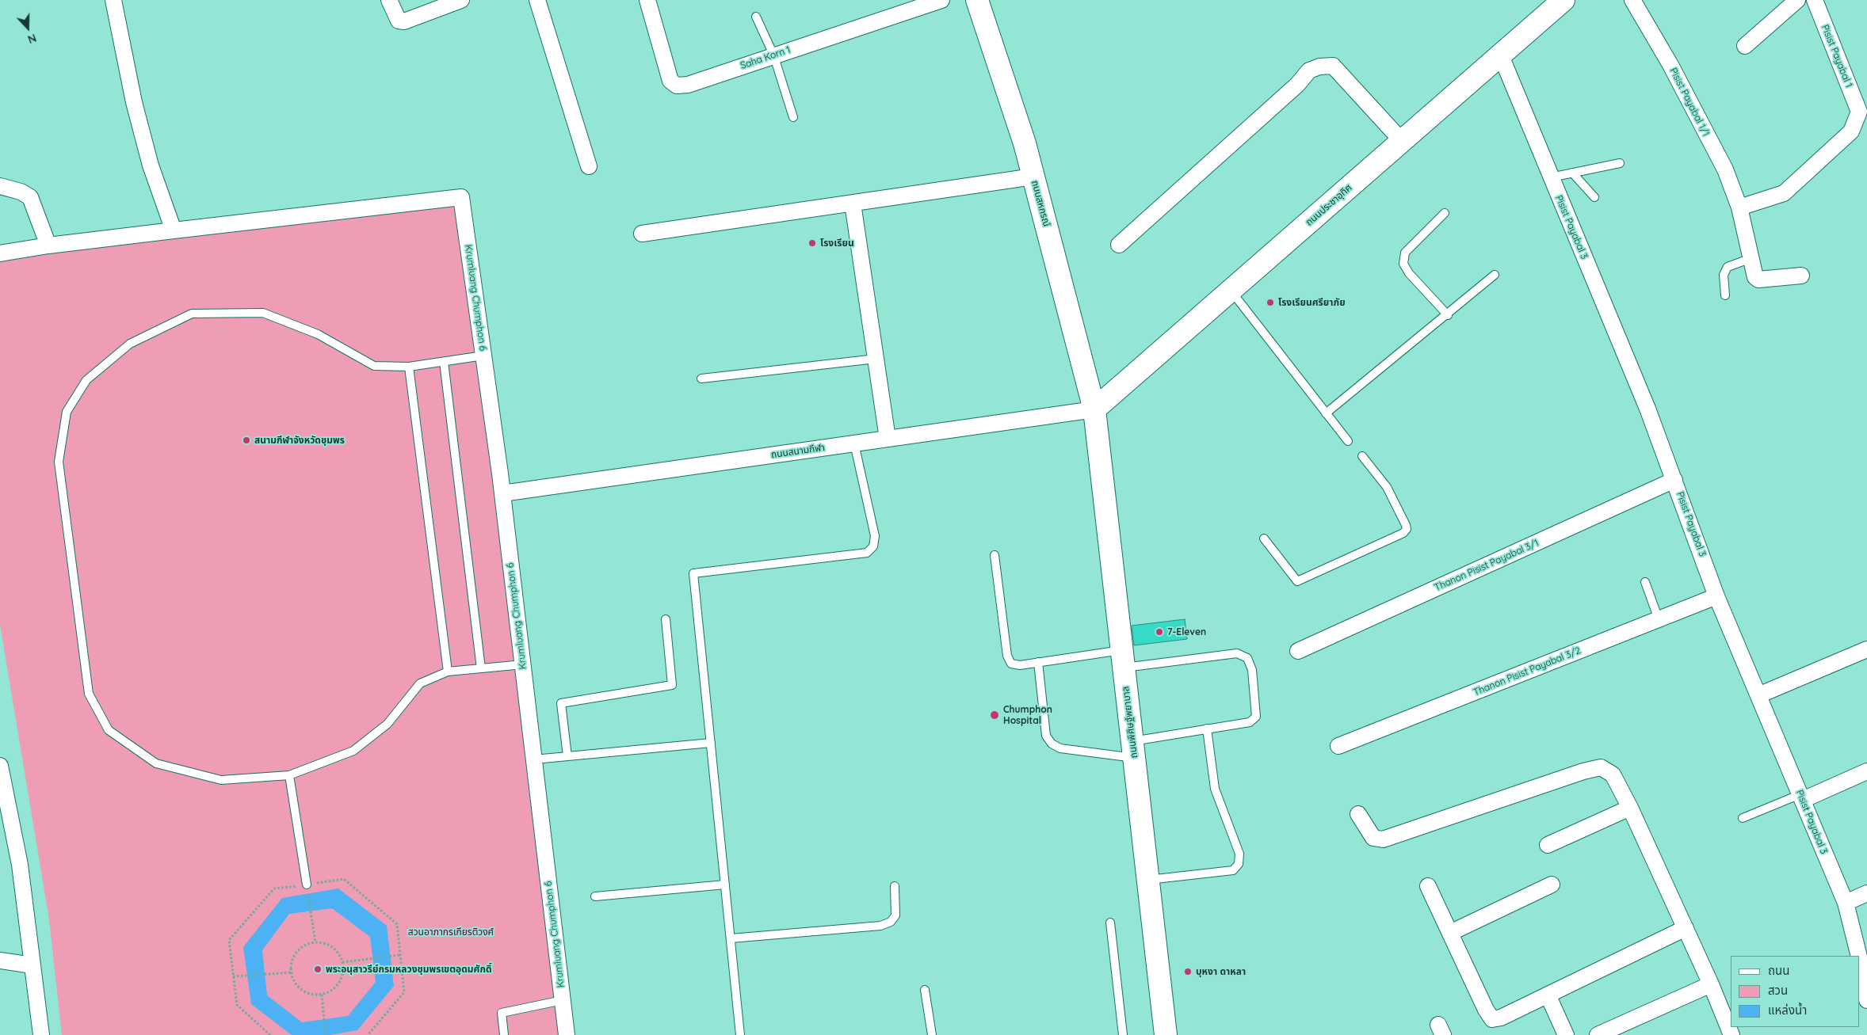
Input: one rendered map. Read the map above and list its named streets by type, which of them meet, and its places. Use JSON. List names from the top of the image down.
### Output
{
  "streets": {
    "street": [
      "Pisist Payabal 1",
      "Saha Korn 1",
      "Pisist Payabal 1/1",
      "ถนนสหกรณ์",
      "ถนนประชาอุทิศ",
      "Pisist Payabal 3",
      "Krumluang Chumphon 6",
      "ถนนสนามกีฬา",
      "Thanon Pisist Payabal 3/1",
      "Thanon Pisist Payabal 3/2",
      "ถนนพิศิษฐ์พยาบาล"
    ]
  },
  "crossings": [
    ["Pisist Payabal 1", "Pisist Payabal 1/1"],
    ["ถนนสหกรณ์", "ถนนประชาอุทิศ"],
    ["ถนนสหกรณ์", "ถนนสนามกีฬา"],
    ["ถนนสหกรณ์", "ถนนพิศิษฐ์พยาบาล"],
    ["ถนนประชาอุทิศ", "Pisist Payabal 3"],
    ["ถนนประชาอุทิศ", "ถนนสนามกีฬา"],
    ["ถนนประชาอุทิศ", "ถนนพิศิษฐ์พยาบาล"],
    ["Pisist Payabal 3", "Thanon Pisist Payabal 3/1"],
    ["Pisist Payabal 3", "Thanon Pisist Payabal 3/2"],
    ["Krumluang Chumphon 6", "ถนนสนามกีฬา"],
    ["ถนนสนามกีฬา", "ถนนพิศิษฐ์พยาบาล"]
  ],
  "parks": ["สวนอาภากรเกียรติวงศ์"],
  "places": [
    "โรงเรียน",
    "โรงเรียนศรียาภัย",
    "สนามกีฬาจังหวัดชุมพร",
    "7-Eleven",
    "Chumphon Hospital",
    "พระอนุสาวรีย์กรมหลวงชุมพรเขตอุดมศักดิ์",
    "บุหงา ดาหลา"
  ],
  "legend": ["ถนน", "สวน", "แหล่งน้ำ"],
  "north": "bottom"
}
